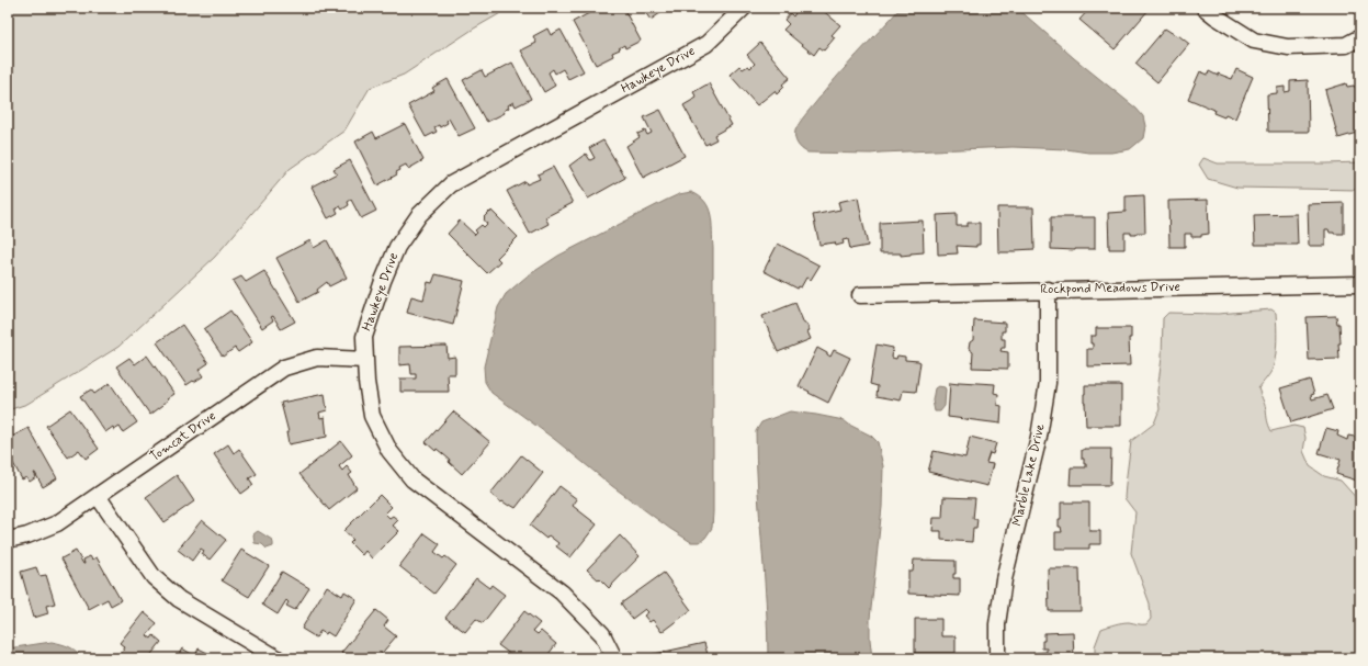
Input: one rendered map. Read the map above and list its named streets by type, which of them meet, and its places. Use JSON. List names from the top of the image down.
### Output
{
  "streets": {
    "street": [
      "Hawkeye Drive",
      "Rockpond Meadows Drive",
      "Tomcat Drive",
      "Marble Lake Drive"
    ]
  },
  "crossings": [
    ["Hawkeye Drive", "Tomcat Drive"],
    ["Rockpond Meadows Drive", "Marble Lake Drive"]
  ]
}
